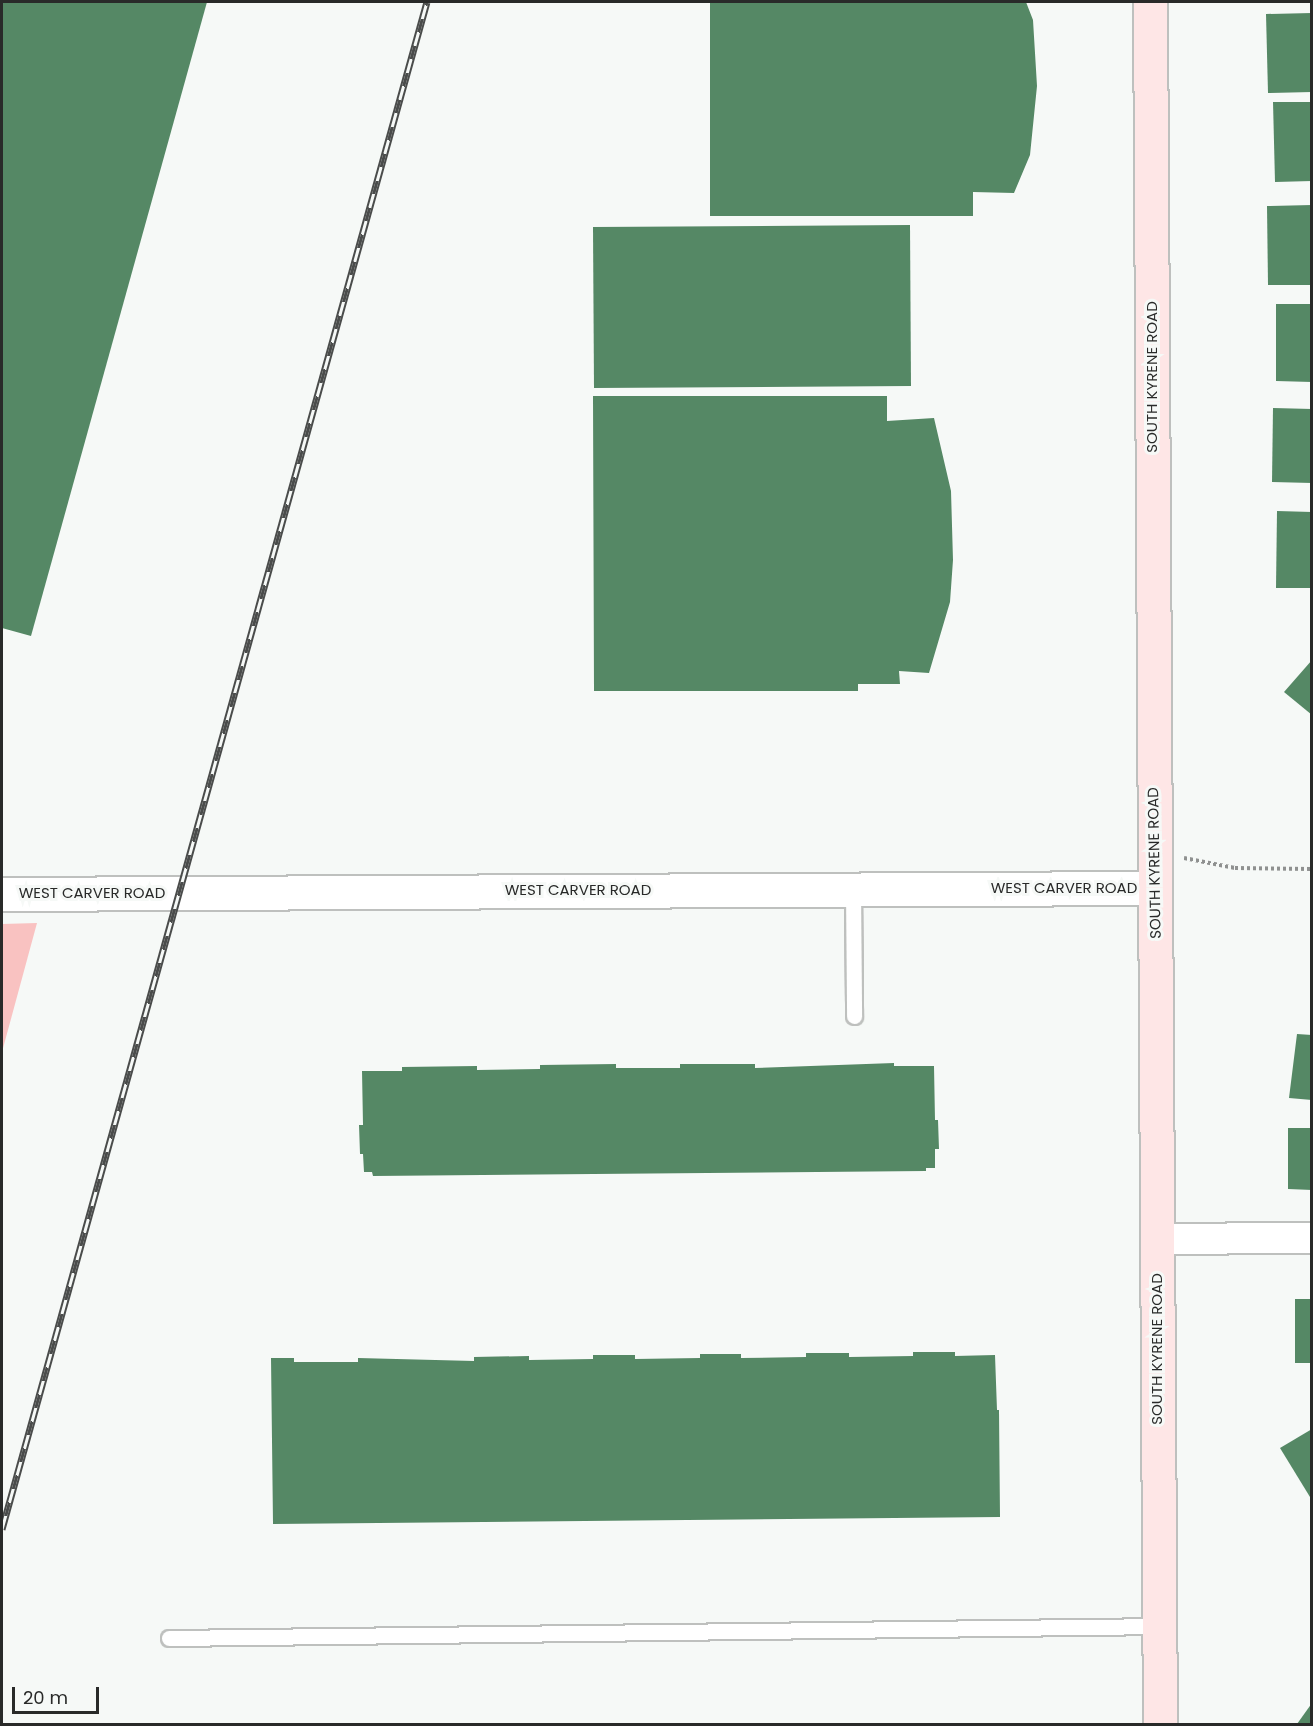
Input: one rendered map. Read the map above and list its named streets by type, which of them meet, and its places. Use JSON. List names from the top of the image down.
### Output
{
  "streets": {
    "main road": ["SOUTH KYRENE ROAD"],
    "street": ["WEST CARVER ROAD"]
  },
  "crossings": [
    ["SOUTH KYRENE ROAD", "WEST CARVER ROAD"]
  ],
  "scale_bar": "20 m"
}
